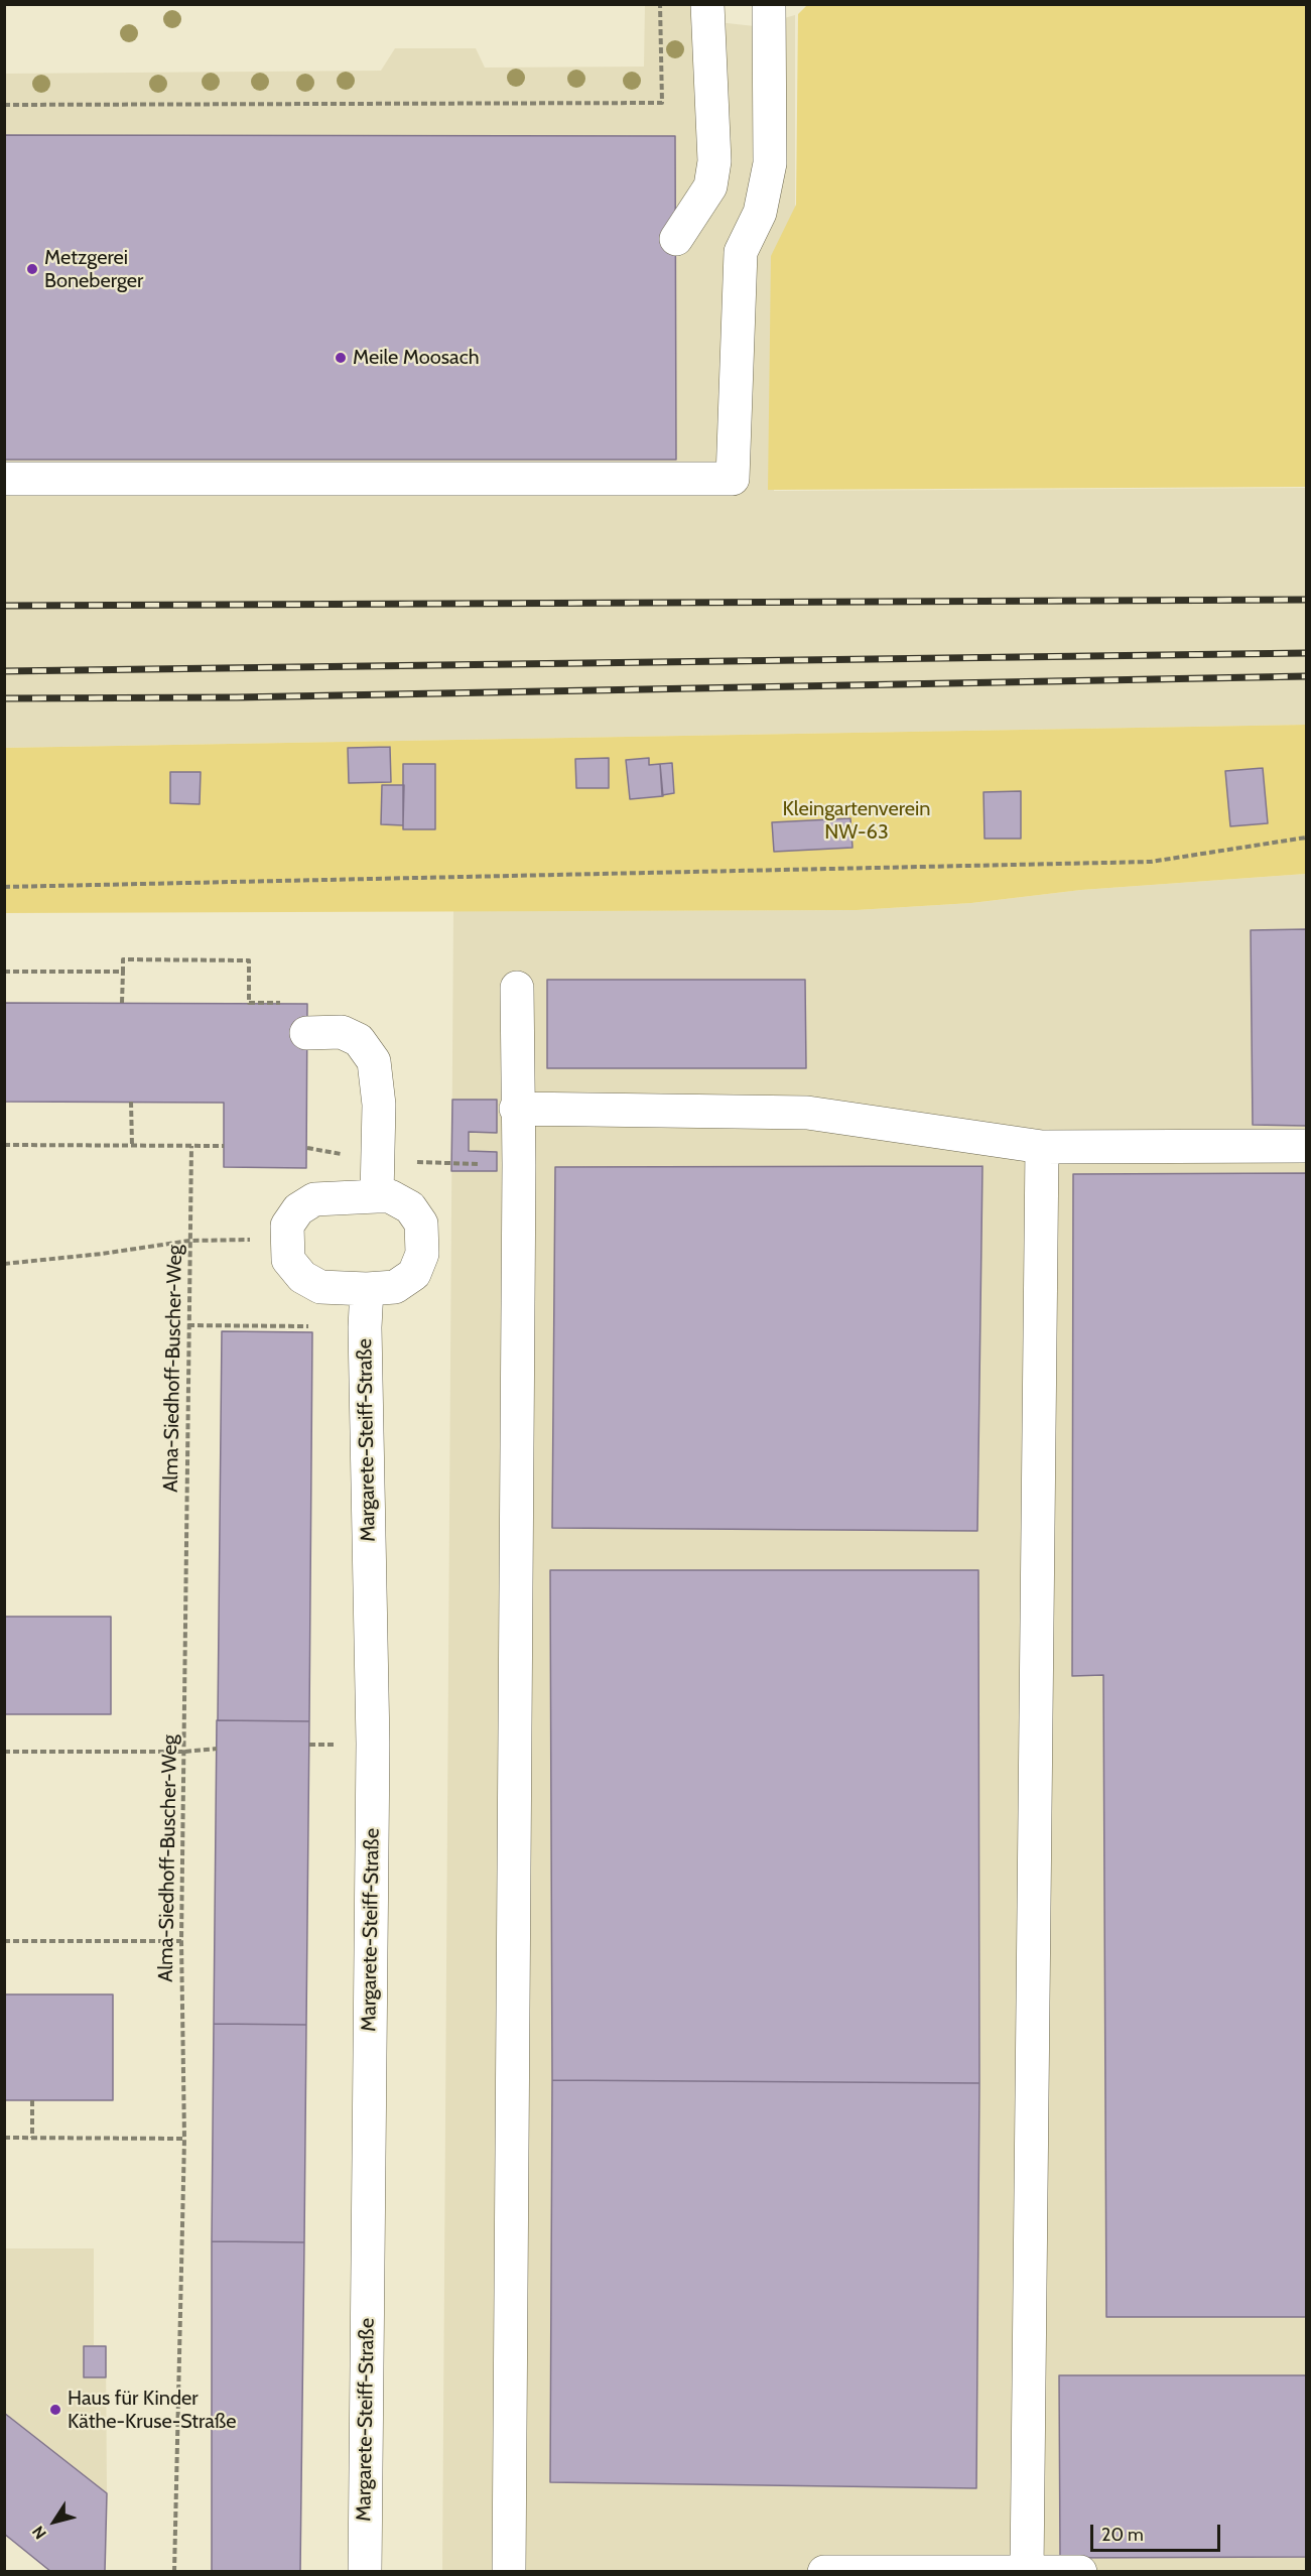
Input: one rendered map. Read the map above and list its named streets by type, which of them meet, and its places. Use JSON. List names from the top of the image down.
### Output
{
  "streets": {
    "street": ["Margarete-Steiff-Straße"],
    "path": ["Alma-Siedhoff-Buscher-Weg"]
  },
  "parks": ["Kleingartenverein NW-63"],
  "places": ["Metzgerei Boneberger", "Meile Moosach", "Haus für Kinder Käthe-Kruse-Straße"],
  "scale_bar": "20 m",
  "north": "bottom left"
}
